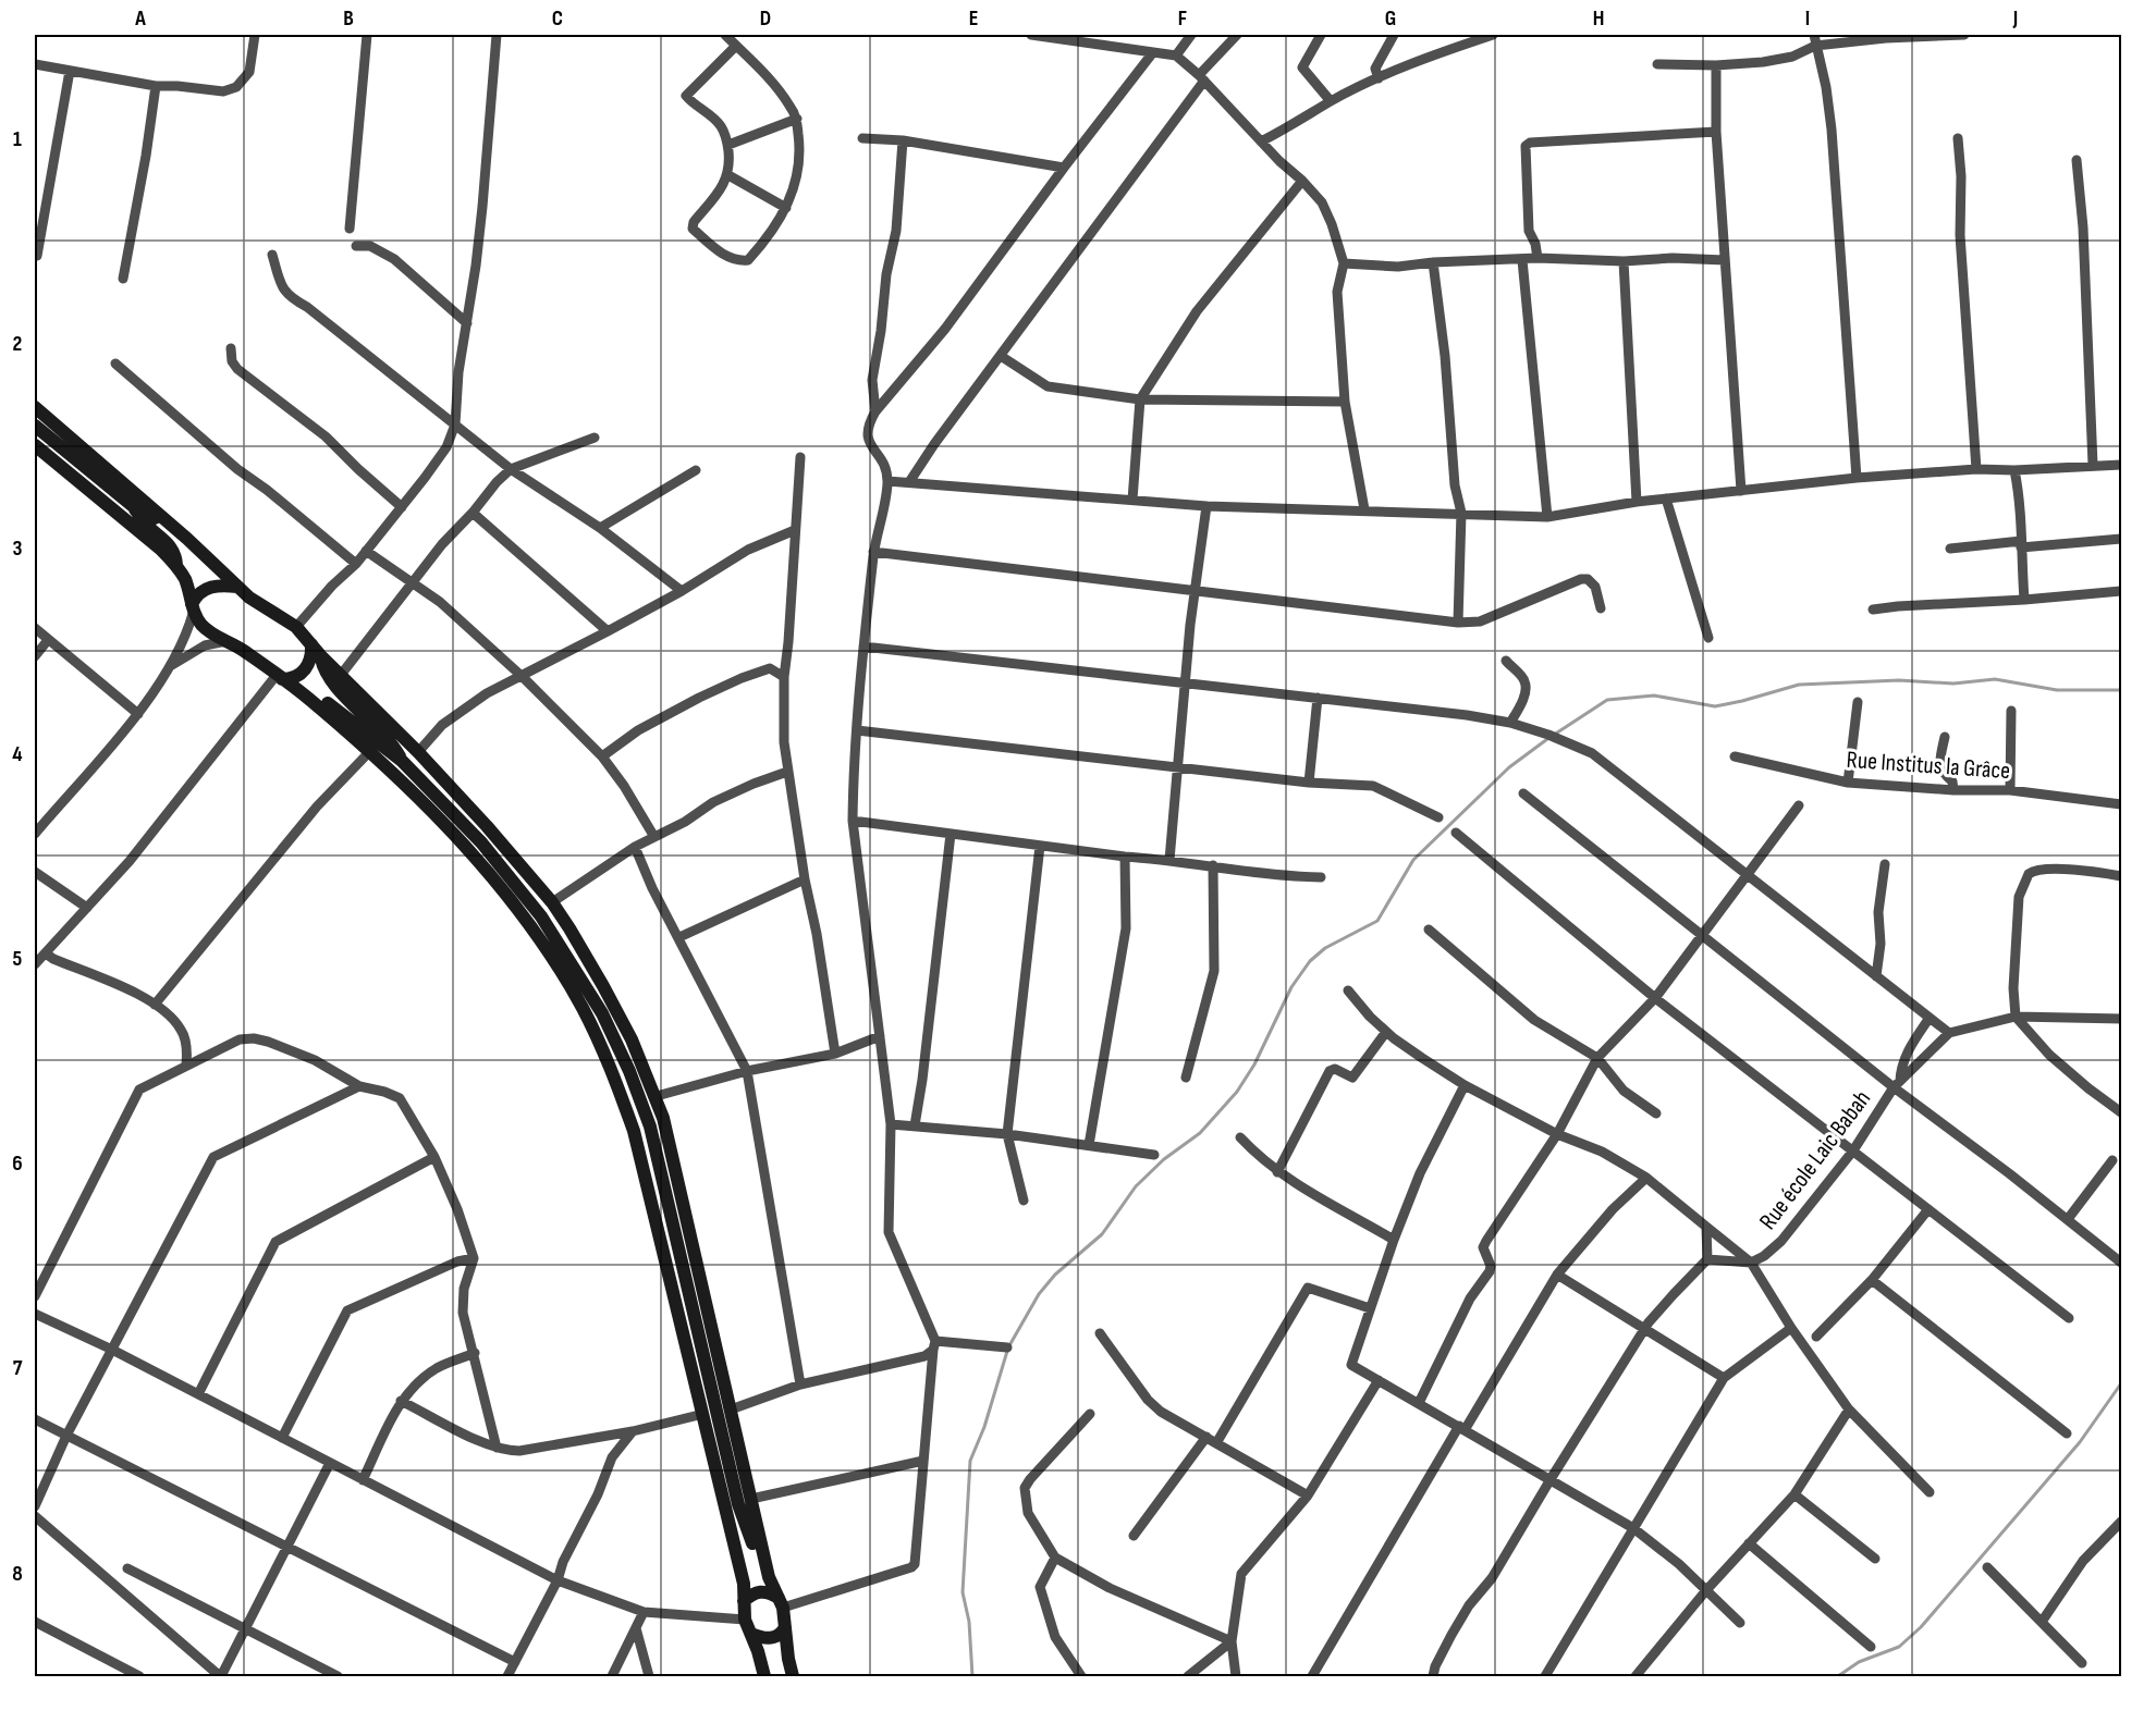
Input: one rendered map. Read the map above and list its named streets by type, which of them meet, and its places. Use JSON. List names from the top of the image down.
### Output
{
  "streets": {
    "street": ["Rue Institus la Grâce", "Rue école Laic Babah"]
  },
  "grid": {
    "columns": [
      "A",
      "B",
      "C",
      "D",
      "E",
      "F",
      "G",
      "H",
      "I",
      "J"
    ],
    "rows": [
      "1",
      "2",
      "3",
      "4",
      "5",
      "6",
      "7",
      "8"
    ]
  }
}
